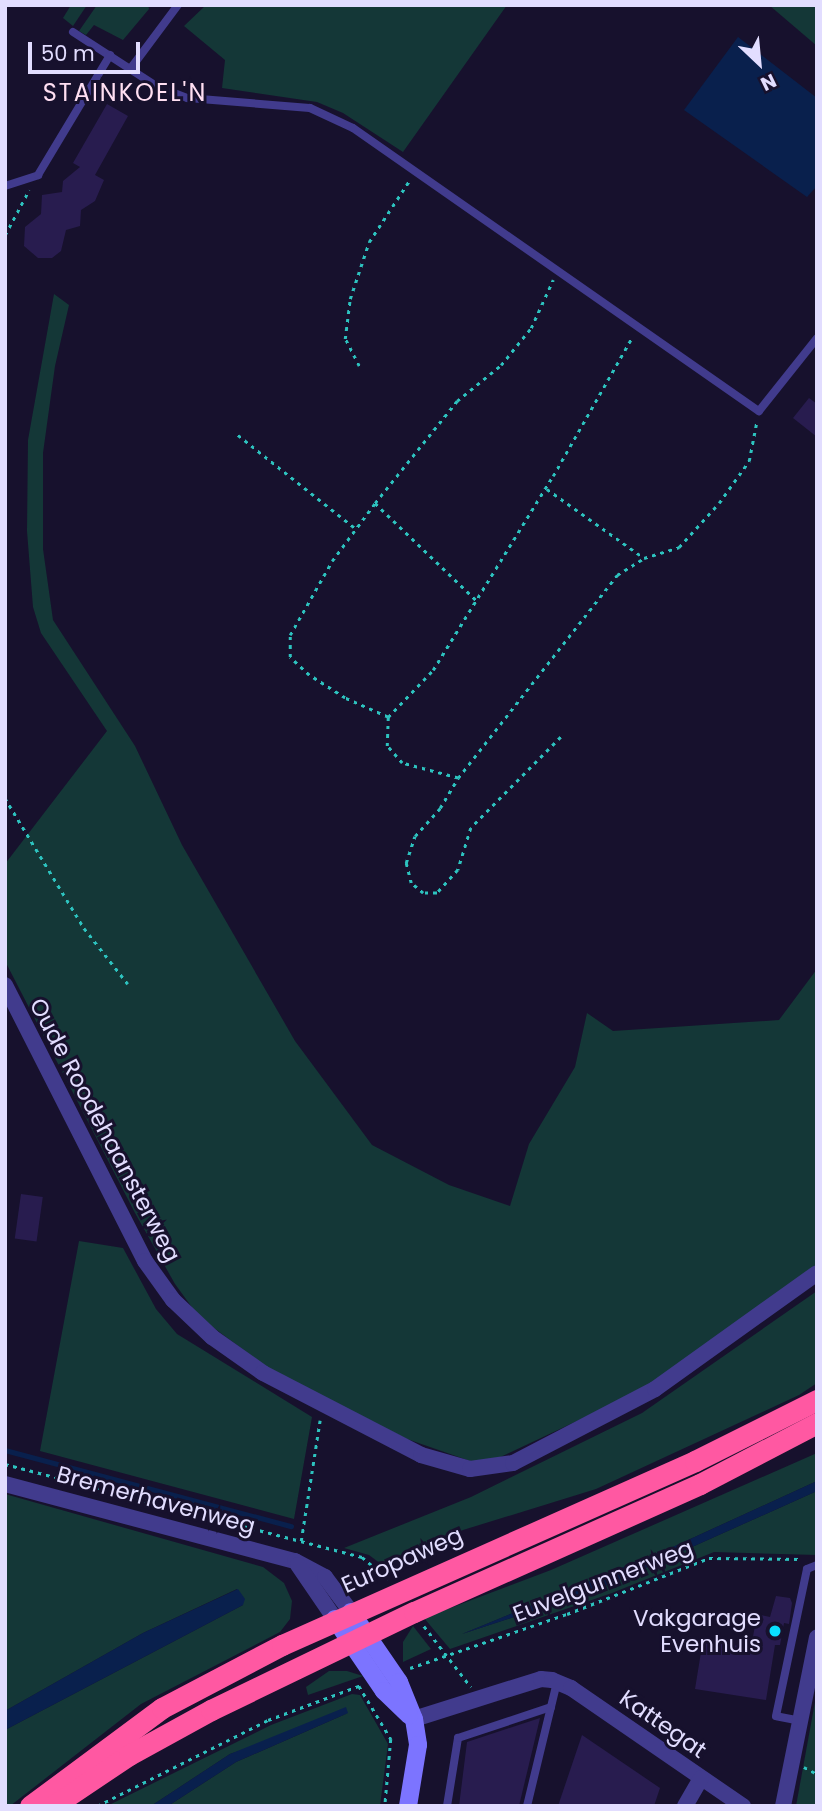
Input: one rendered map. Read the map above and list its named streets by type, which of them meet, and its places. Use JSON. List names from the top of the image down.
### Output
{
  "streets": {
    "highway": ["Europaweg"],
    "street": ["Oude Roodehaansterweg", "Bremerhavenweg", "Kattegat"],
    "path": ["Euvelgunnerweg"]
  },
  "crossings": [
    ["Bremerhavenweg", "Europaweg"]
  ],
  "districts": ["STAINKOEL'N"],
  "places": ["Vakgarage Evenhuis"],
  "scale_bar": "50 m",
  "north": "bottom right"
}
